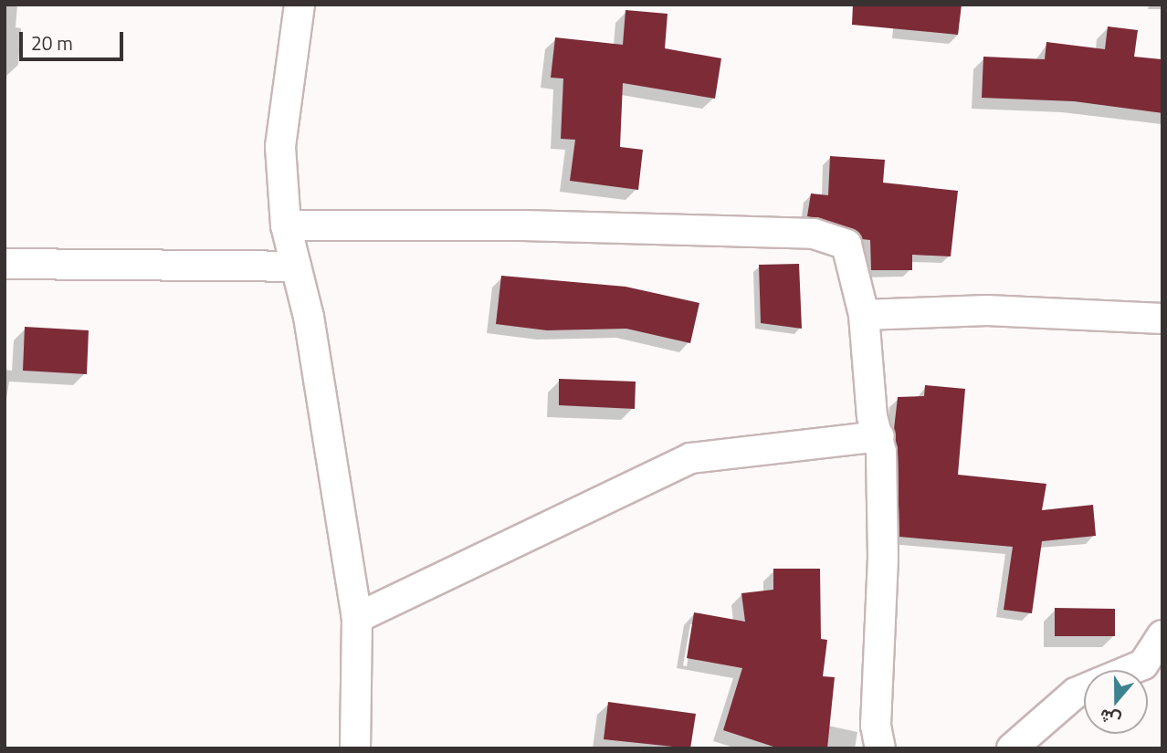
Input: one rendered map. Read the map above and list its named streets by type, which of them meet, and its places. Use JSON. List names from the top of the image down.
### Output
{
  "scale_bar": "20 m",
  "north": "bottom"
}
